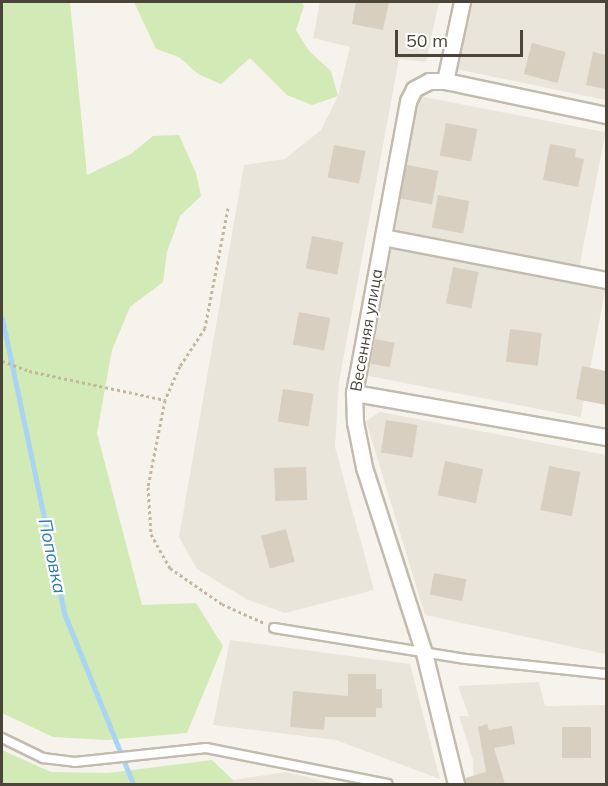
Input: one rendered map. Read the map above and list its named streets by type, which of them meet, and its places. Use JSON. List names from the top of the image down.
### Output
{
  "streets": {
    "street": ["Весенняя улица"]
  },
  "water": ["Поповка"],
  "scale_bar": "50 m"
}
